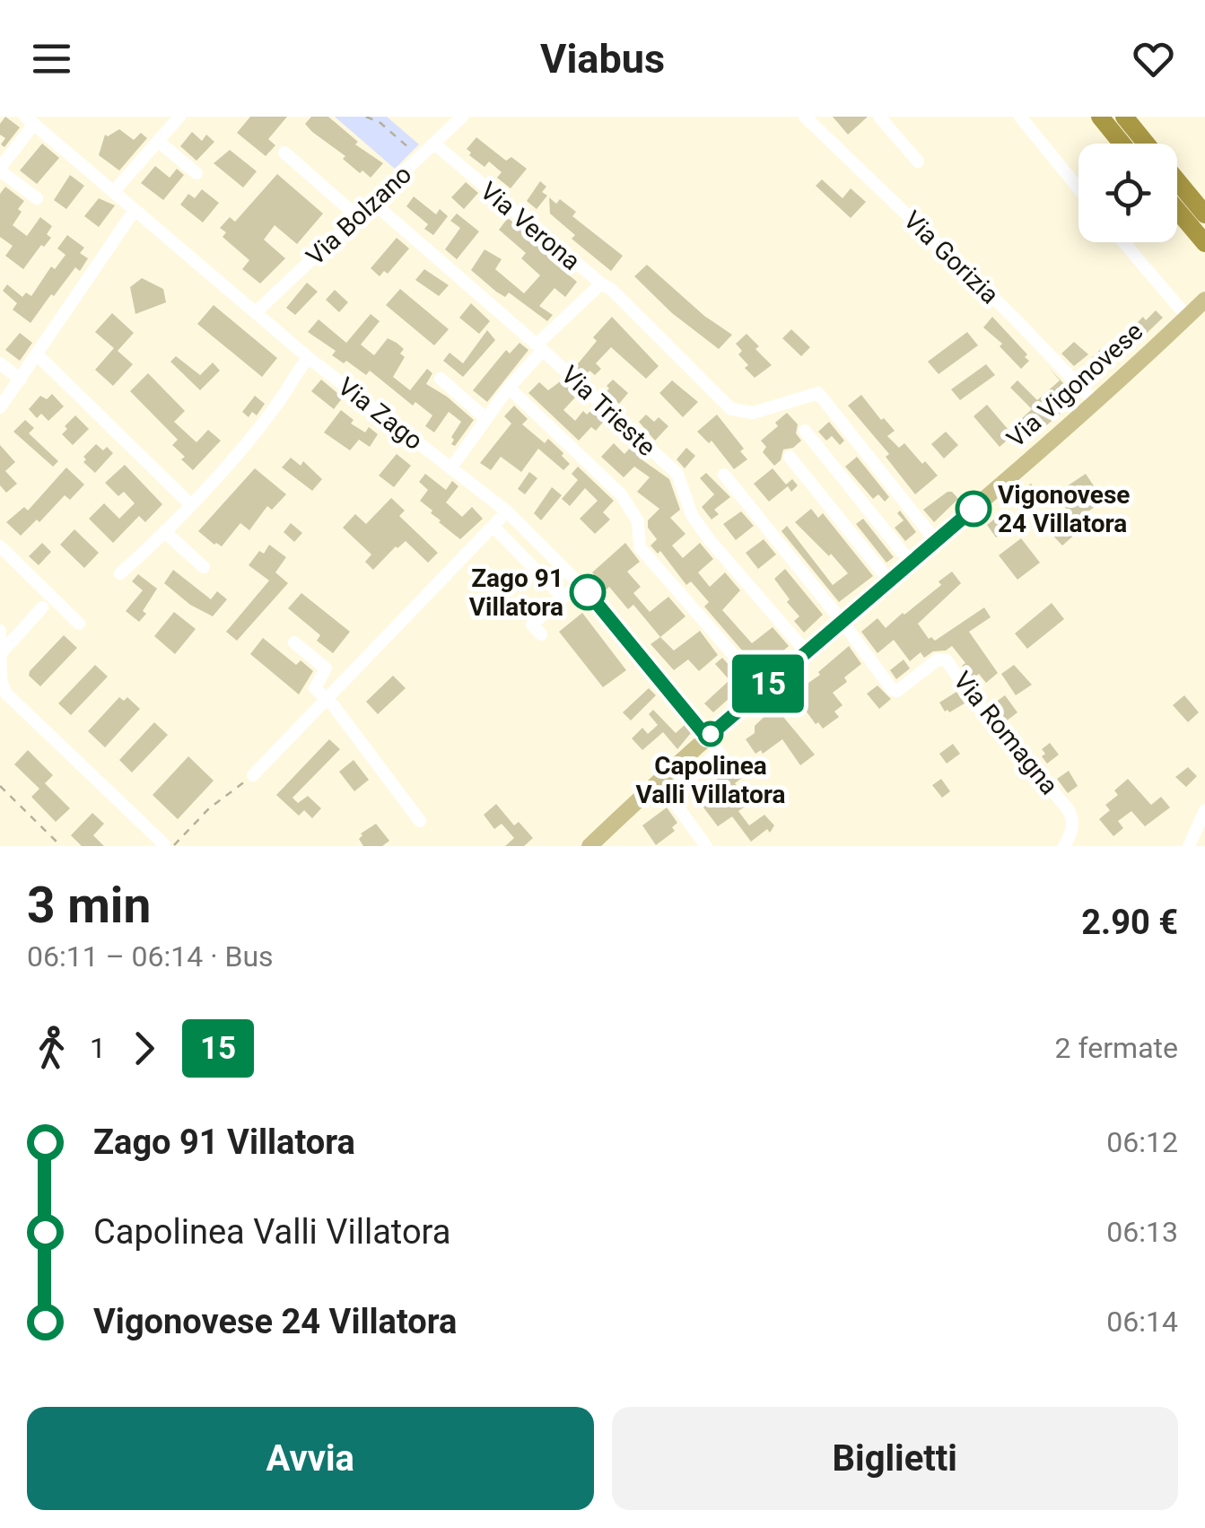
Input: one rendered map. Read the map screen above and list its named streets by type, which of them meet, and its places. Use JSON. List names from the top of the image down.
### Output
{
  "streets": {
    "main road": ["Via Vigonovese"],
    "street": [
      "Via Bolzano",
      "Via Verona",
      "Via Gorizia",
      "Via Trieste",
      "Via Zago",
      "Via Romagna"
    ]
  },
  "crossings": [
    ["Via Bolzano", "Via Verona"],
    ["Via Bolzano", "Via Trieste"],
    ["Via Bolzano", "Via Zago"],
    ["Via Verona", "Via Trieste"],
    ["Via Verona", "Via Zago"],
    ["Via Gorizia", "Via Vigonovese"],
    ["Via Vigonovese", "Via Trieste"],
    ["Via Vigonovese", "Via Zago"],
    ["Via Vigonovese", "Via Romagna"]
  ],
  "places": ["Vigonovese 24 Villatora", "Zago 91 Villatora", "Capolinea Valli Villatora"],
  "lines": ["bus line 15"],
  "page": {
    "header": "Viabus",
    "on_map": "15",
    "heading": ["3 min", "06:11 – 06:14 · Bus", "2.90 €"],
    "legs": ["1", "15", "2 fermate"],
    "list": [
      {
        "name": "Zago 91 Villatora",
        "value": "06:12"
      },
      {
        "name": "Capolinea Valli Villatora",
        "value": "06:13"
      },
      {
        "name": "Vigonovese 24 Villatora",
        "value": "06:14"
      }
    ],
    "buttons": ["Avvia", "Biglietti"]
  }
}
